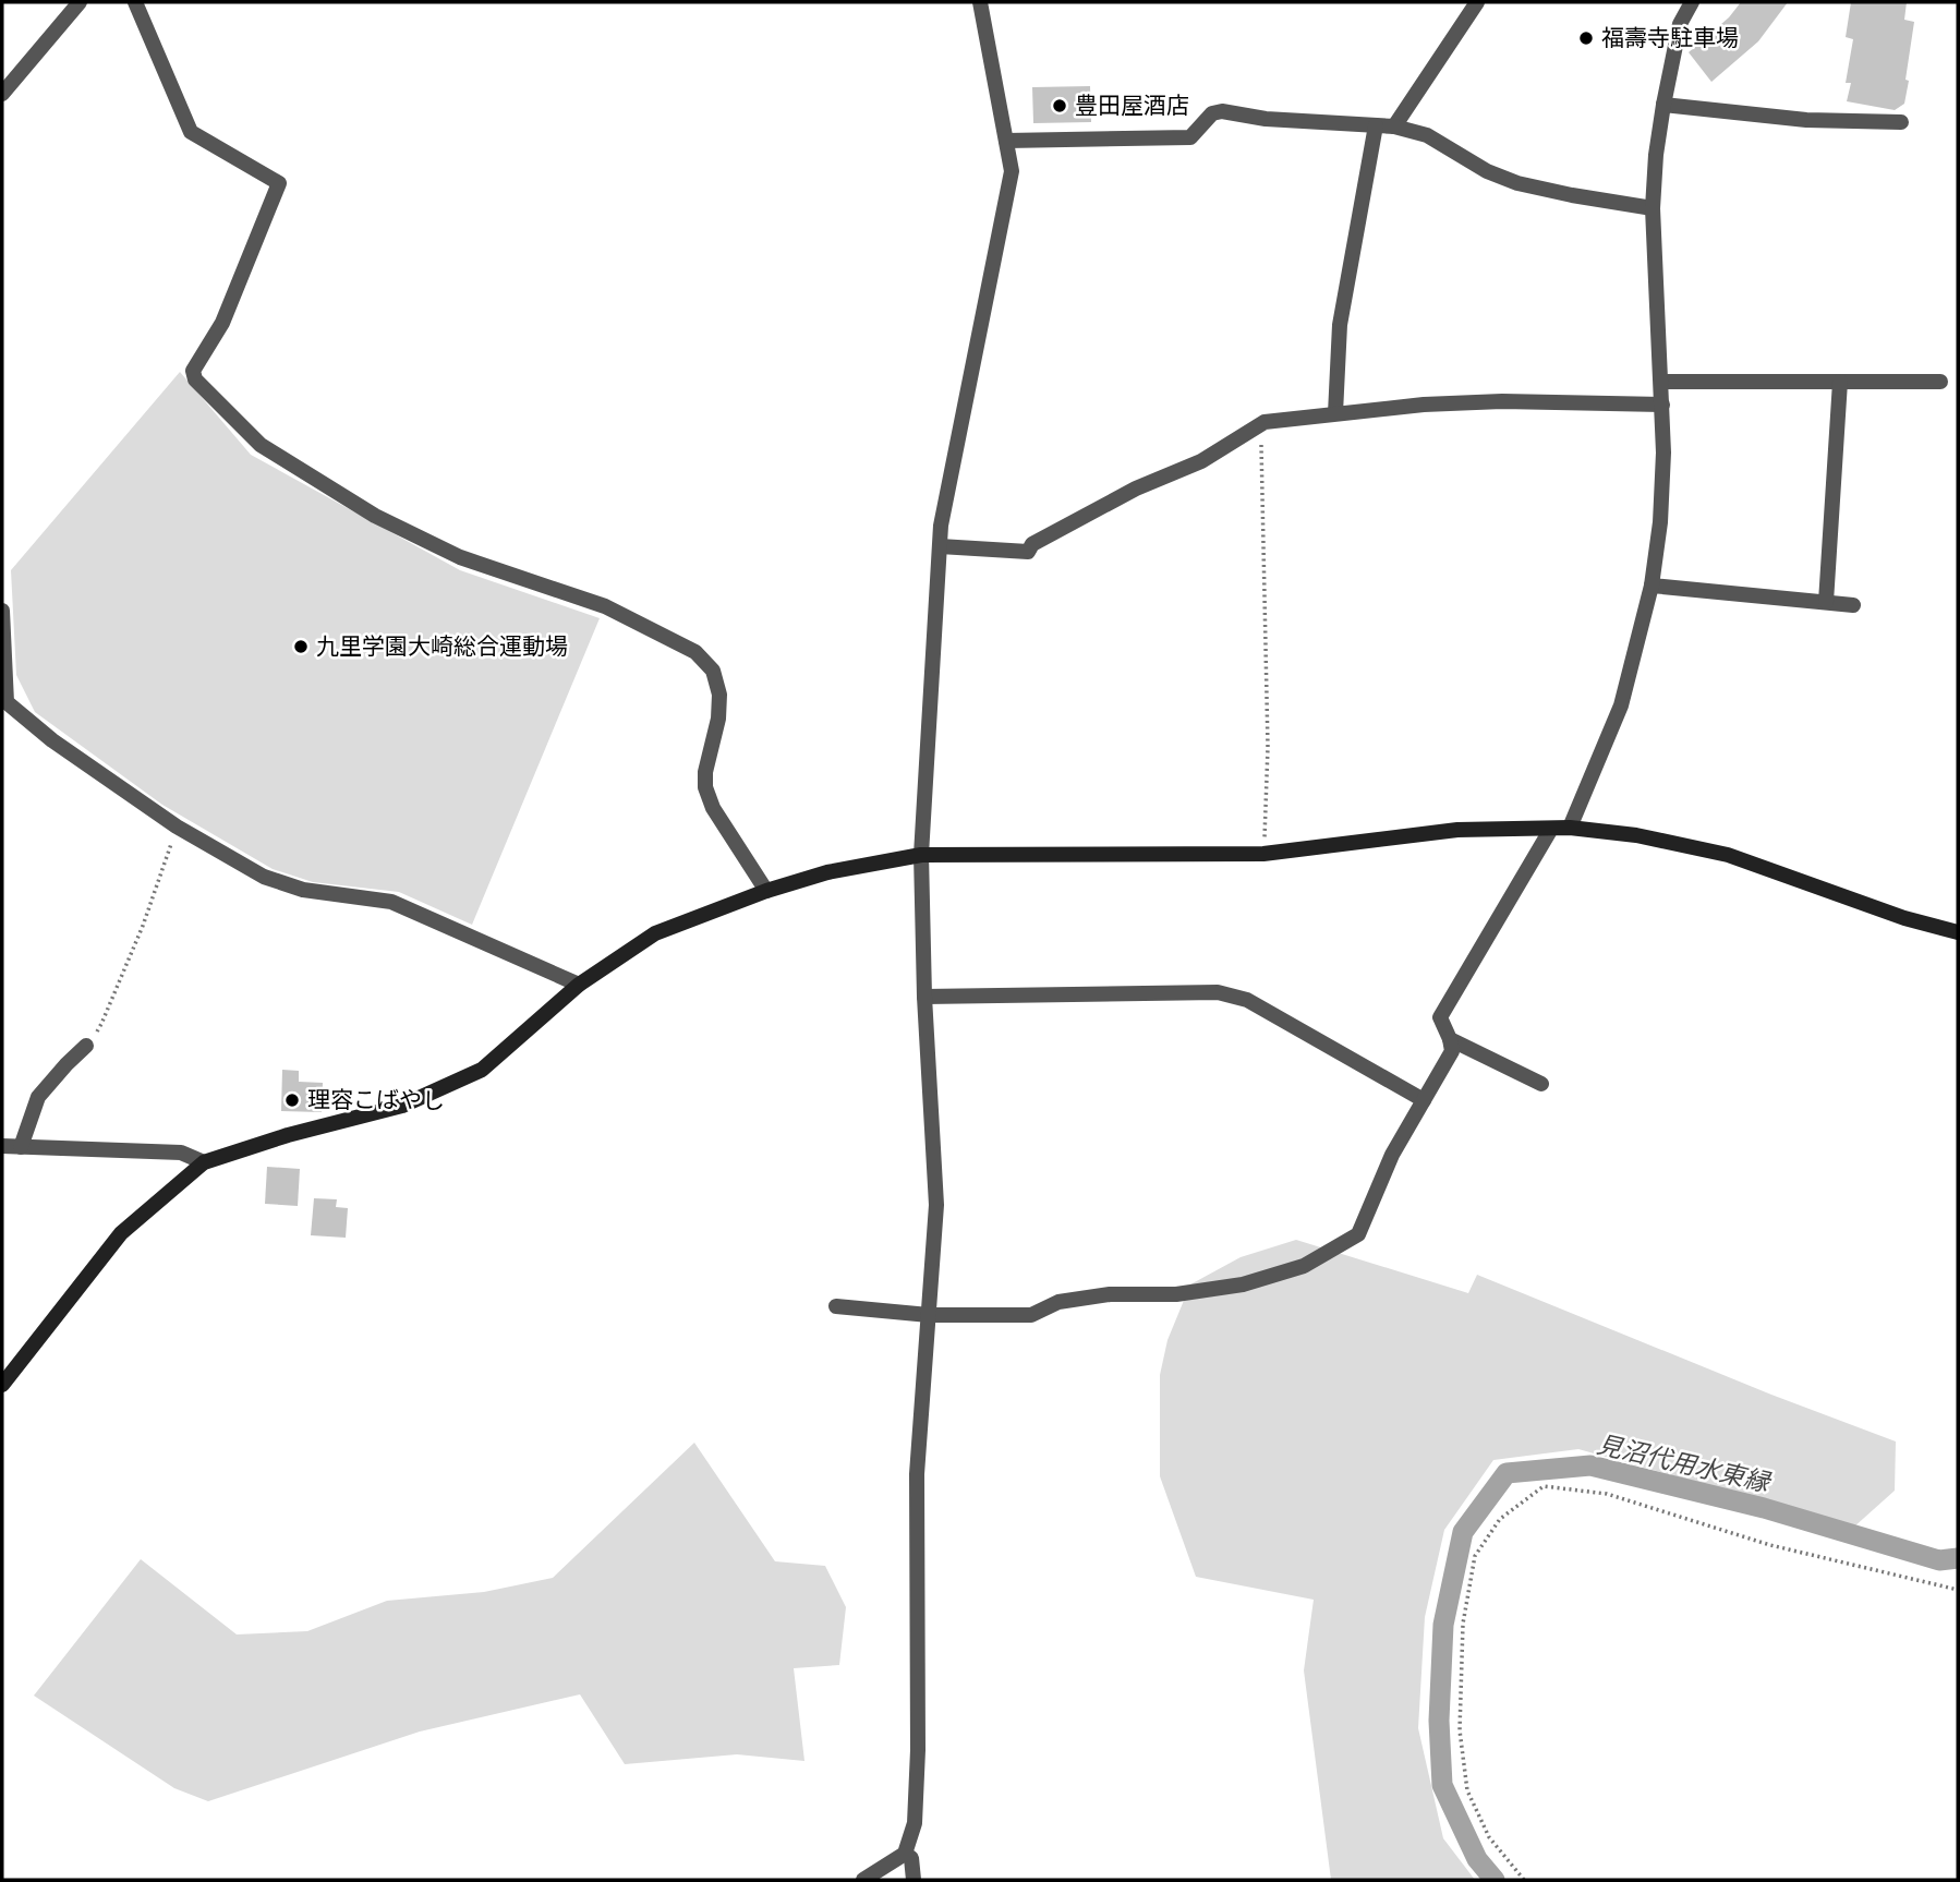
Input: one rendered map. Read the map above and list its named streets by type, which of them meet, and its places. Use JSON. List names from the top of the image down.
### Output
{
  "water": ["見沼代用水東縁"],
  "places": [
    "福壽寺駐車場",
    "豊田屋酒店",
    "九里学園大崎総合運動場",
    "理容こばやし"
  ]
}
